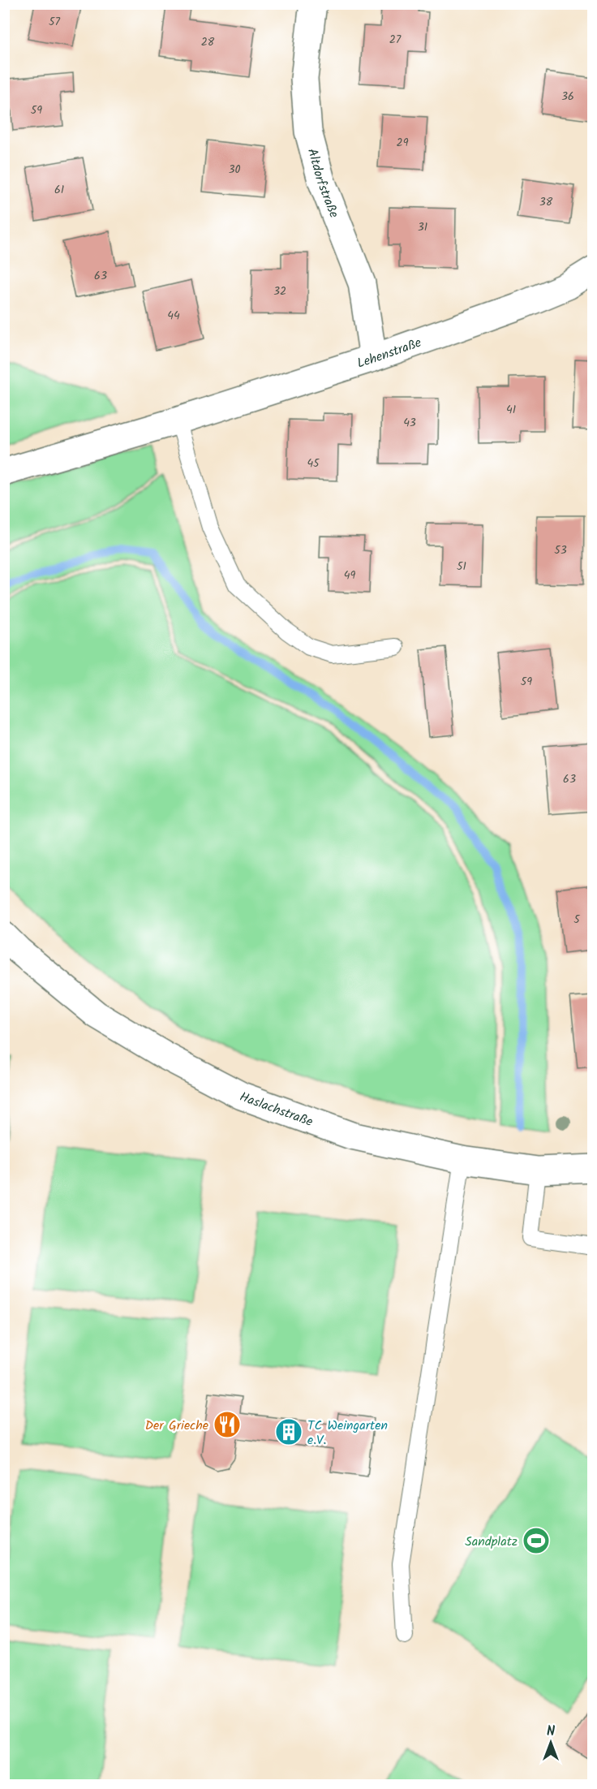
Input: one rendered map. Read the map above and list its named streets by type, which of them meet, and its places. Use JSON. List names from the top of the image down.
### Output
{
  "streets": {
    "street": ["Altdorfstraße", "Lehenstraße", "Haslachstraße"]
  },
  "crossings": [
    ["Altdorfstraße", "Lehenstraße"]
  ],
  "places": {
    "restaurant": ["Der Grieche"],
    "building": ["TC Weingarten e.V."],
    "sports": ["Sandplatz"]
  },
  "house_numbers": [
    "57",
    "27",
    "28",
    "36",
    "59",
    "29",
    "30",
    "61",
    "38",
    "31",
    "63",
    "32",
    "44",
    "41",
    "43",
    "45",
    "53",
    "51",
    "49",
    "59",
    "63",
    "5"
  ],
  "north": "top"
}
